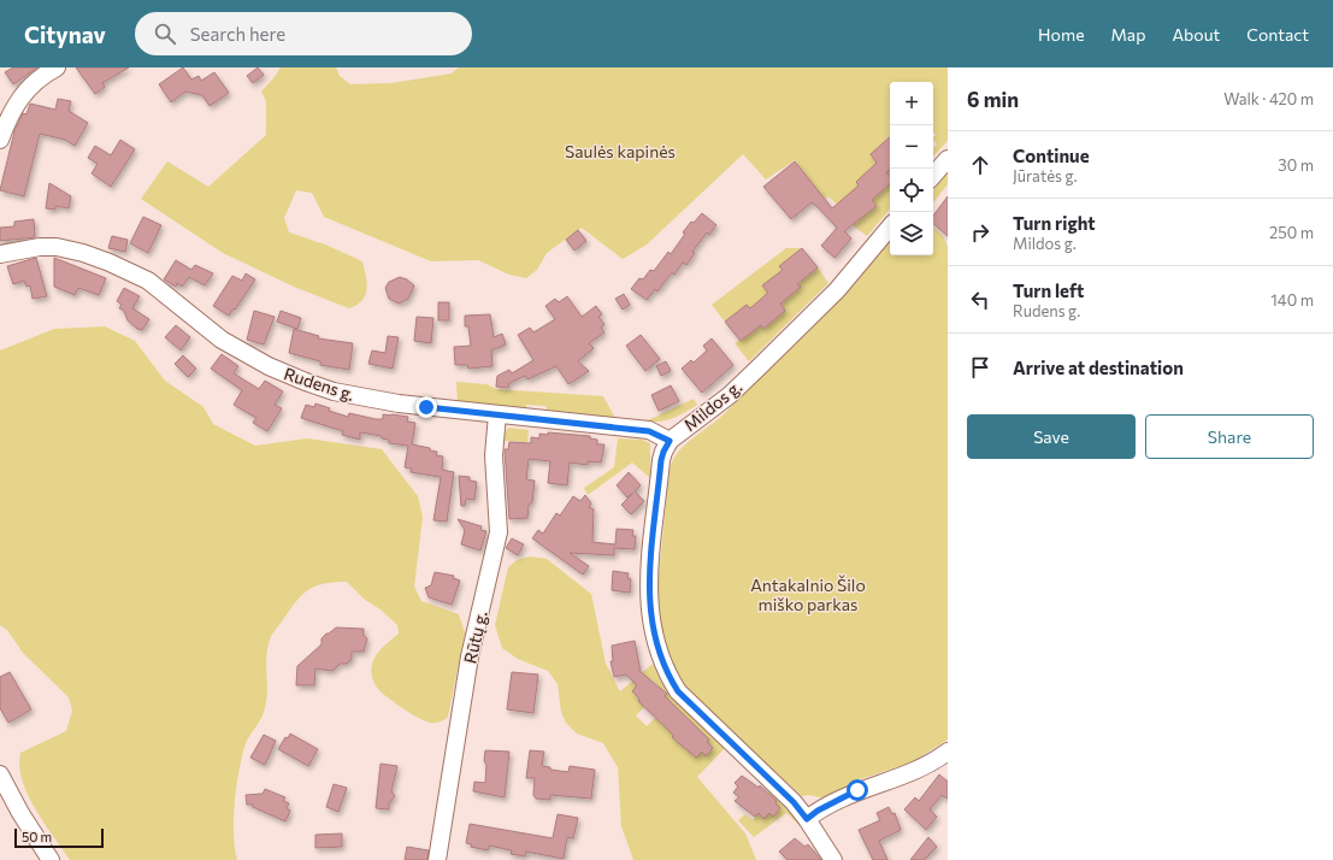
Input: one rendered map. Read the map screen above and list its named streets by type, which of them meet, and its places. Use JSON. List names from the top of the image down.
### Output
{
  "streets": {
    "street": ["Rudens g.", "Mildos g.", "Rūtų g."]
  },
  "crossings": [
    ["Rudens g.", "Mildos g."],
    ["Rudens g.", "Rūtų g."]
  ],
  "parks": ["Saulės kapinės", "Antakalnio Šilo miško parkas"],
  "scale_bar": "50 m",
  "page": {
    "header": "Citynav",
    "search": "Search here",
    "nav": [
      "Home",
      "Map",
      "About",
      "Contact"
    ],
    "heading": ["6 min", "Walk · 420 m"],
    "map_buttons": ["+", "−"],
    "list": [
      ["Continue", "Jūratės g.", "30 m"],
      ["Turn right", "Mildos g.", "250 m"],
      ["Turn left", "Rudens g.", "140 m"],
      "Arrive at destination"
    ],
    "buttons": ["Save", "Share"],
    "scale": "50 m"
  }
}
